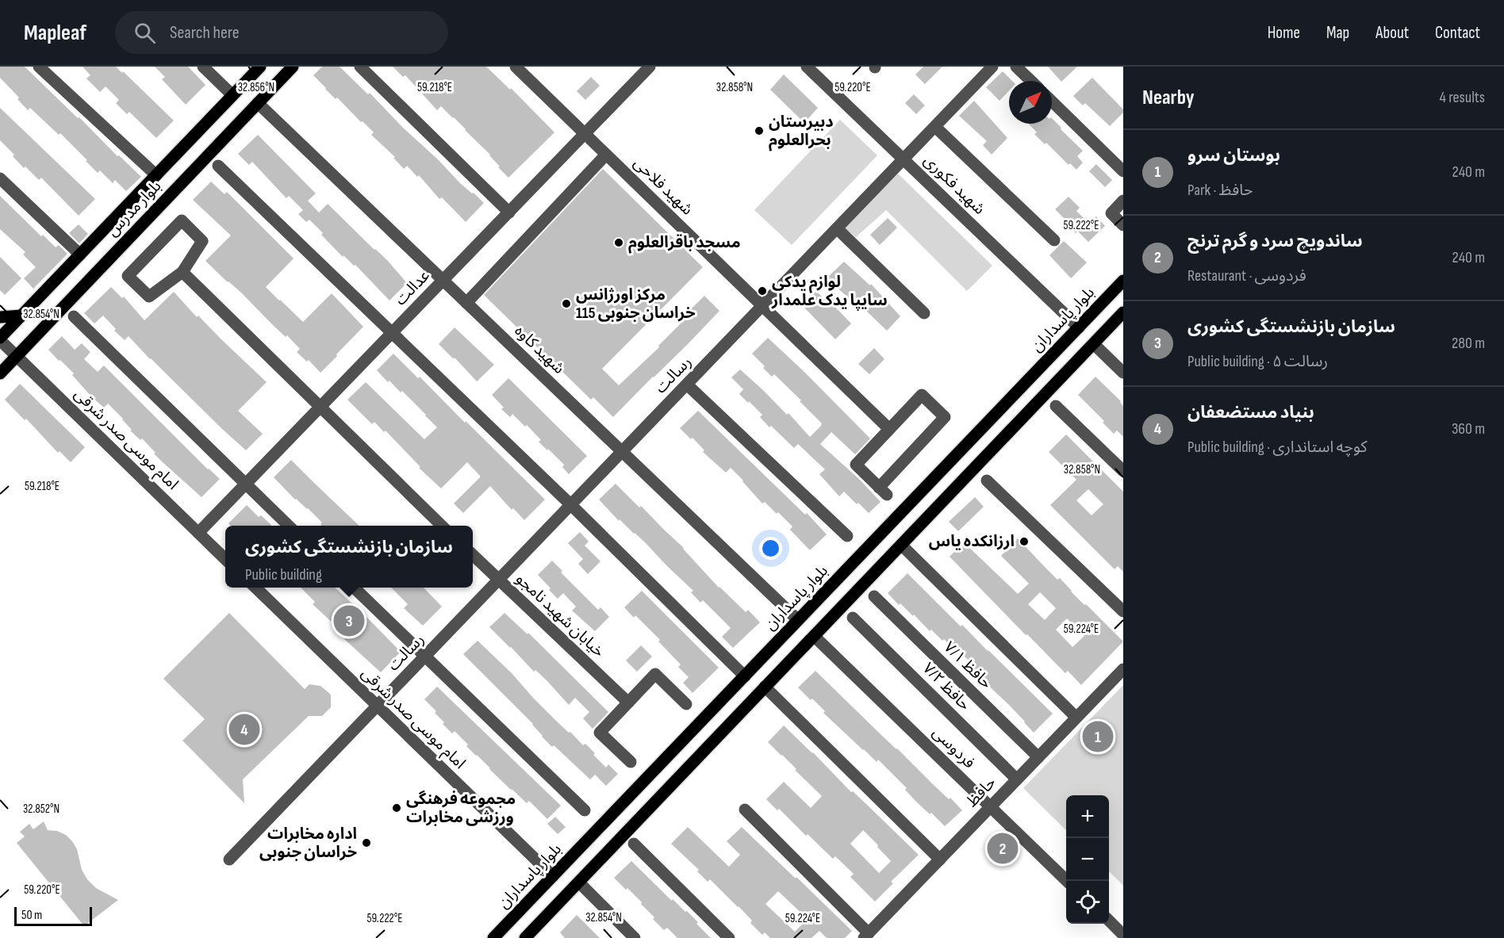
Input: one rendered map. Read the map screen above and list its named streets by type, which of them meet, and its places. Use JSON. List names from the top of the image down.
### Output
{
  "streets": {
    "main road": ["بلوار مدرس", "بلوار پاسداران"],
    "street": [
      "شهید فکوری",
      "شهید فلاحی",
      "عدالت",
      "شهید کاوه",
      "رسالت",
      "امام موسی صدر شرقی",
      "خیابان شهید نامجو",
      "حافظ ۷/۱",
      "حافظ ۷/۲",
      "فردوسی",
      "حافظ"
    ]
  },
  "crossings": [
    ["شهید فکوری", "بلوار پاسداران"],
    ["شهید فکوری", "رسالت"],
    ["شهید فلاحی", "عدالت"],
    ["شهید فلاحی", "رسالت"],
    ["بلوار مدرس", "شهید کاوه"],
    ["بلوار مدرس", "امام موسی صدر شرقی"],
    ["عدالت", "شهید کاوه"],
    ["عدالت", "امام موسی صدر شرقی"],
    ["بلوار پاسداران", "شهید کاوه"],
    ["بلوار پاسداران", "امام موسی صدر شرقی"],
    ["شهید کاوه", "رسالت"],
    ["رسالت", "امام موسی صدر شرقی"],
    ["رسالت", "خیابان شهید نامجو"],
    ["حافظ ۷/۱", "حافظ"],
    ["حافظ ۷/۲", "حافظ"],
    ["فردوسی", "حافظ"]
  ],
  "places": [
    "دبیرستان بحرالعلوم",
    "مسجد باقرالعلوم",
    "لوازم یدکی سایپا یدک علمدار",
    "مرکز اورژانس 115 خراسان جنوبی",
    "ارزانکده یاس",
    "مجموعه فرهنگی ورزشی مخابرات",
    "اداره مخابرات خراسان جنوبی"
  ],
  "scale_bar": "50 m",
  "north": "top right",
  "page": {
    "header": "Mapleaf",
    "search": "Search here",
    "nav": [
      "Home",
      "Map",
      "About",
      "Contact"
    ],
    "heading": ["Nearby", "4 results"],
    "list": [
      {
        "mark": "1",
        "name": "بوستان سرو",
        "note": "Park · حافظ",
        "value": "240 m"
      },
      {
        "mark": "2",
        "name": "ساندویچ سرد و گرم ترنج",
        "note": "Restaurant · فردوسی",
        "value": "240 m"
      },
      {
        "mark": "3",
        "name": "سازمان بازنشستگی کشوری",
        "note": "Public building · رسالت ۵",
        "value": "280 m"
      },
      {
        "mark": "4",
        "name": "بنیاد مستضعفان",
        "note": "Public building · کوچه استانداری",
        "value": "360 m"
      }
    ],
    "popup": ["سازمان بازنشستگی کشوری", "Public building"],
    "pins": [
      "3",
      "4",
      "1",
      "2"
    ],
    "map_buttons": ["+", "−"],
    "scale": "50 m"
  },
  "coordinates": [
    "59.218°E",
    "59.220°E",
    "32.856°N",
    "32.858°N",
    "59.222°E",
    "32.854°N",
    "59.224°E",
    "32.852°N"
  ]
}
